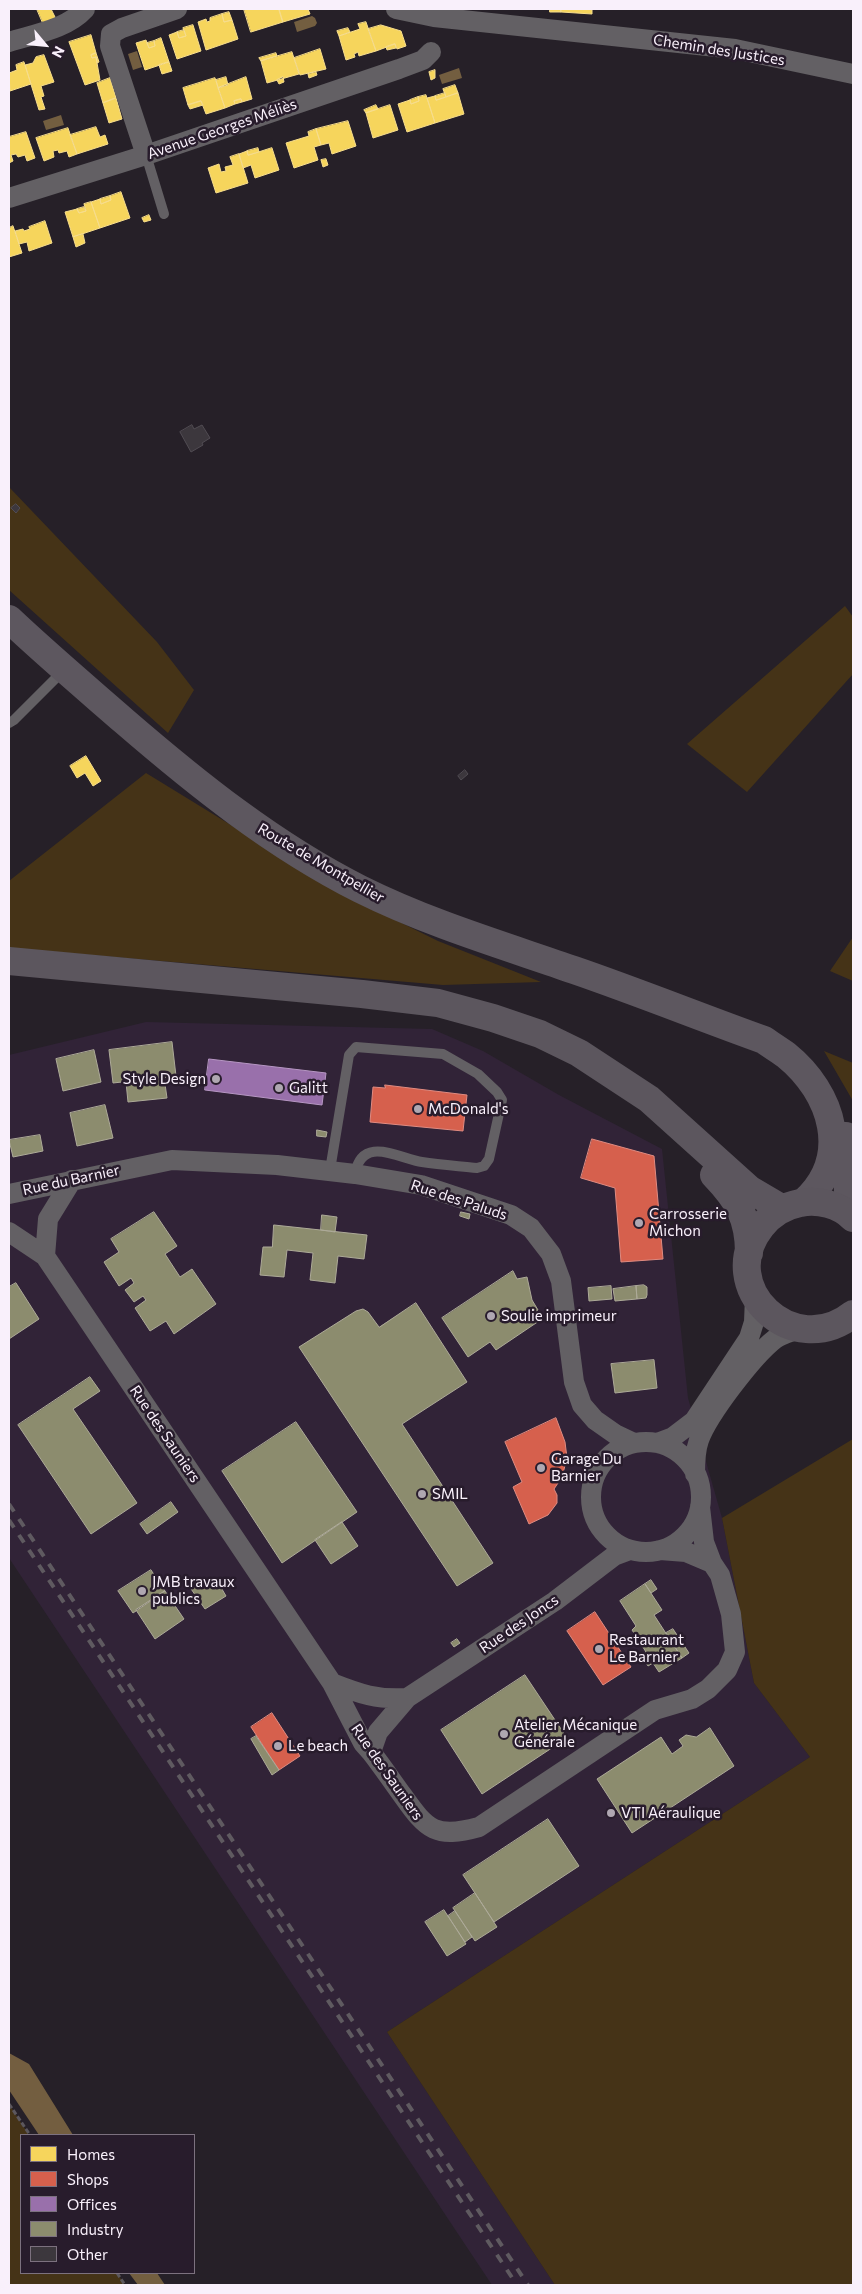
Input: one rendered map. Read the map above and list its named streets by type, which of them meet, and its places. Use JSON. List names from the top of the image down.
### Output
{
  "streets": {
    "main road": ["Route de Montpellier"],
    "street": [
      "Chemin des Justices",
      "Avenue Georges Méliès",
      "Rue du Barnier",
      "Rue des Paluds",
      "Rue des Sauniers",
      "Rue des Joncs"
    ]
  },
  "crossings": [
    ["Rue du Barnier", "Rue des Paluds"],
    ["Rue des Paluds", "Rue des Sauniers"],
    ["Rue des Paluds", "Rue des Joncs"],
    ["Rue des Sauniers", "Rue des Joncs"]
  ],
  "places": [
    "Style Design",
    "Galitt",
    "McDonald's",
    "Carrosserie Michon",
    "Soulie imprimeur",
    "Garage Du Barnier",
    "SMIL",
    "JMB travaux publics",
    "Restaurant Le Barnier",
    "Atelier Mécanique Générale",
    "Le beach",
    "VTI Aéraulique"
  ],
  "legend": [
    "Homes",
    "Shops",
    "Offices",
    "Industry",
    "Other"
  ],
  "north": "bottom right"
}
